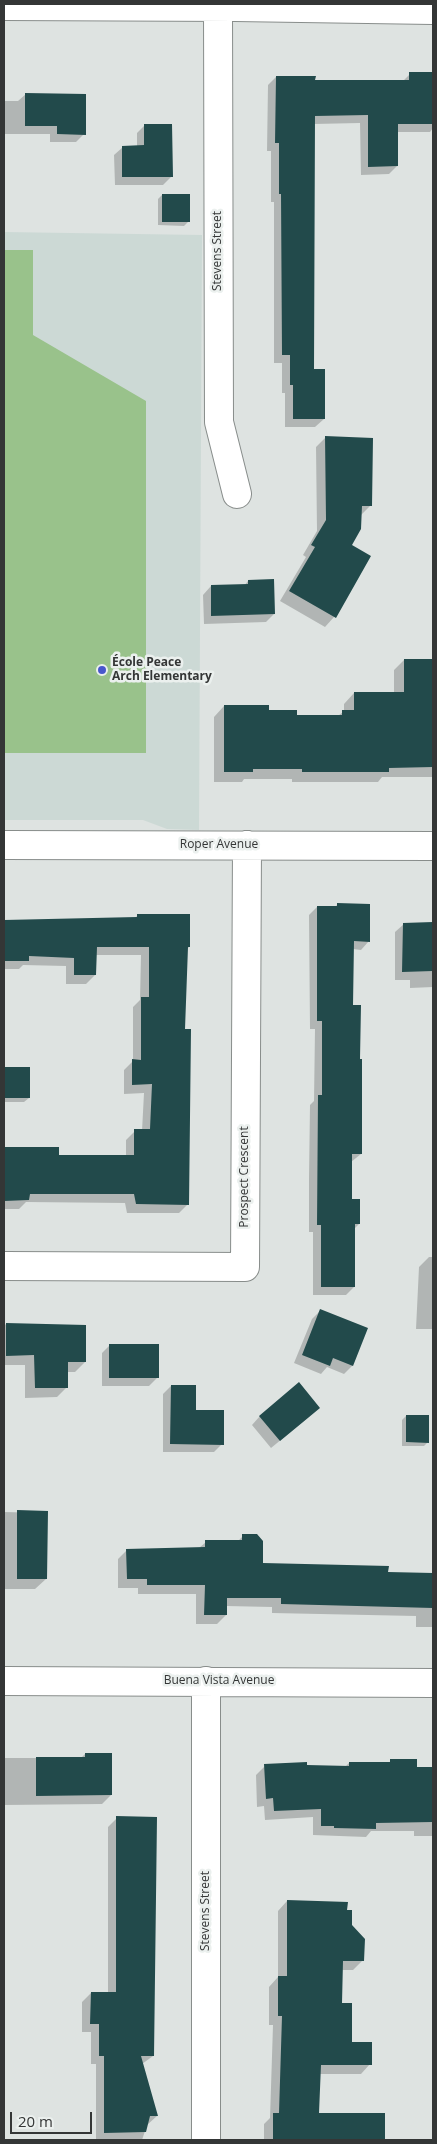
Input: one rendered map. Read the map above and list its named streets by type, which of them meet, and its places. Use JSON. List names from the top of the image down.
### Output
{
  "streets": {
    "street": [
      "Stevens Street",
      "Roper Avenue",
      "Prospect Crescent",
      "Buena Vista Avenue"
    ]
  },
  "crossings": [
    ["Stevens Street", "Buena Vista Avenue"],
    ["Roper Avenue", "Prospect Crescent"]
  ],
  "places": ["École Peace Arch Elementary"],
  "scale_bar": "20 m"
}
